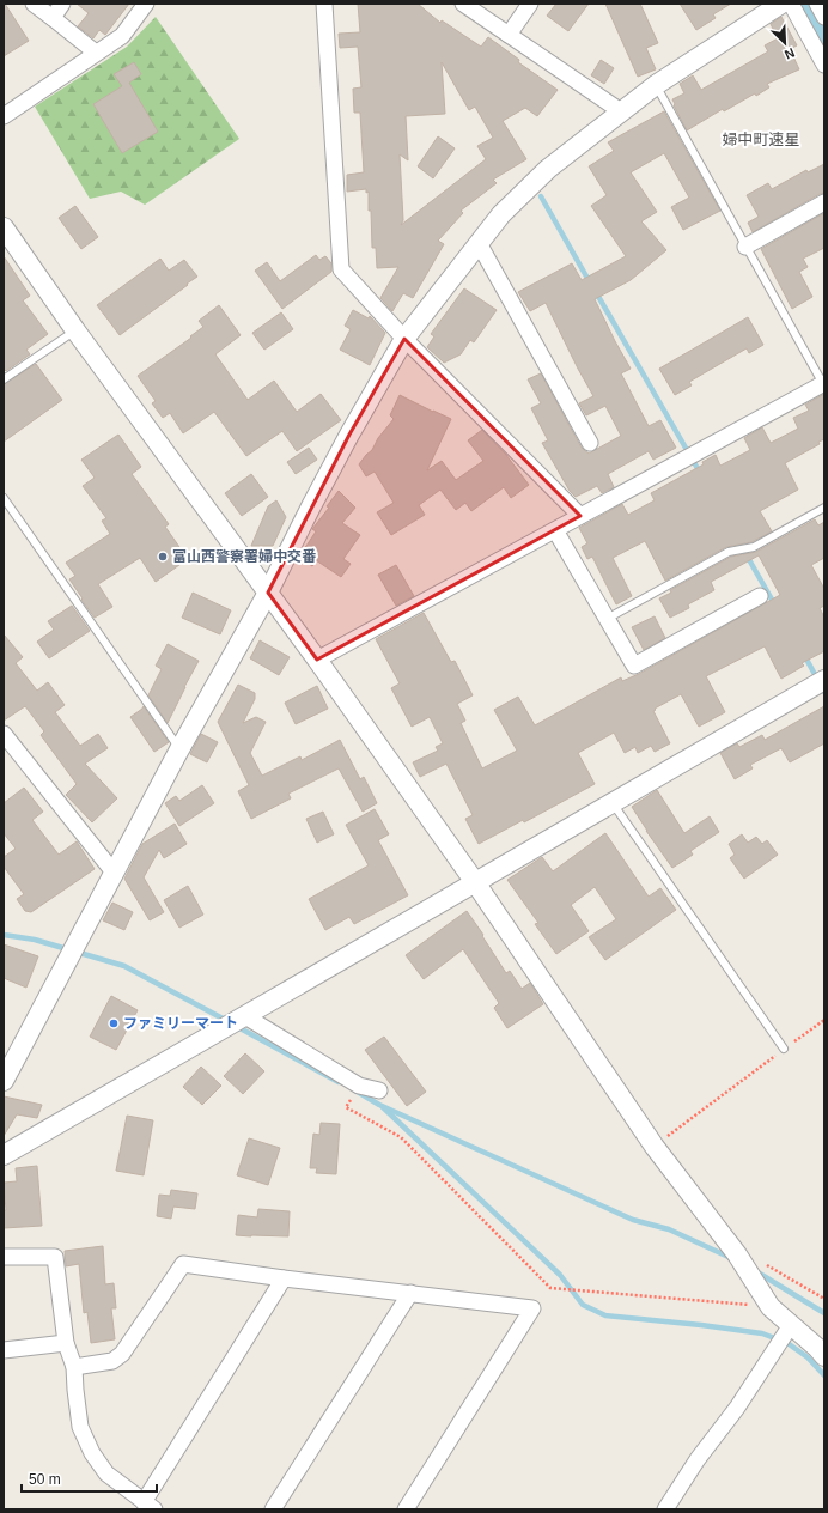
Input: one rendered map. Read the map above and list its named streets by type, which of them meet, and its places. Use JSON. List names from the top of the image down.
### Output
{
  "districts": ["婦中町速星"],
  "places": ["富山西警察署婦中交番", "ファミリーマート"],
  "scale_bar": "50 m",
  "north": "bottom right"
}
